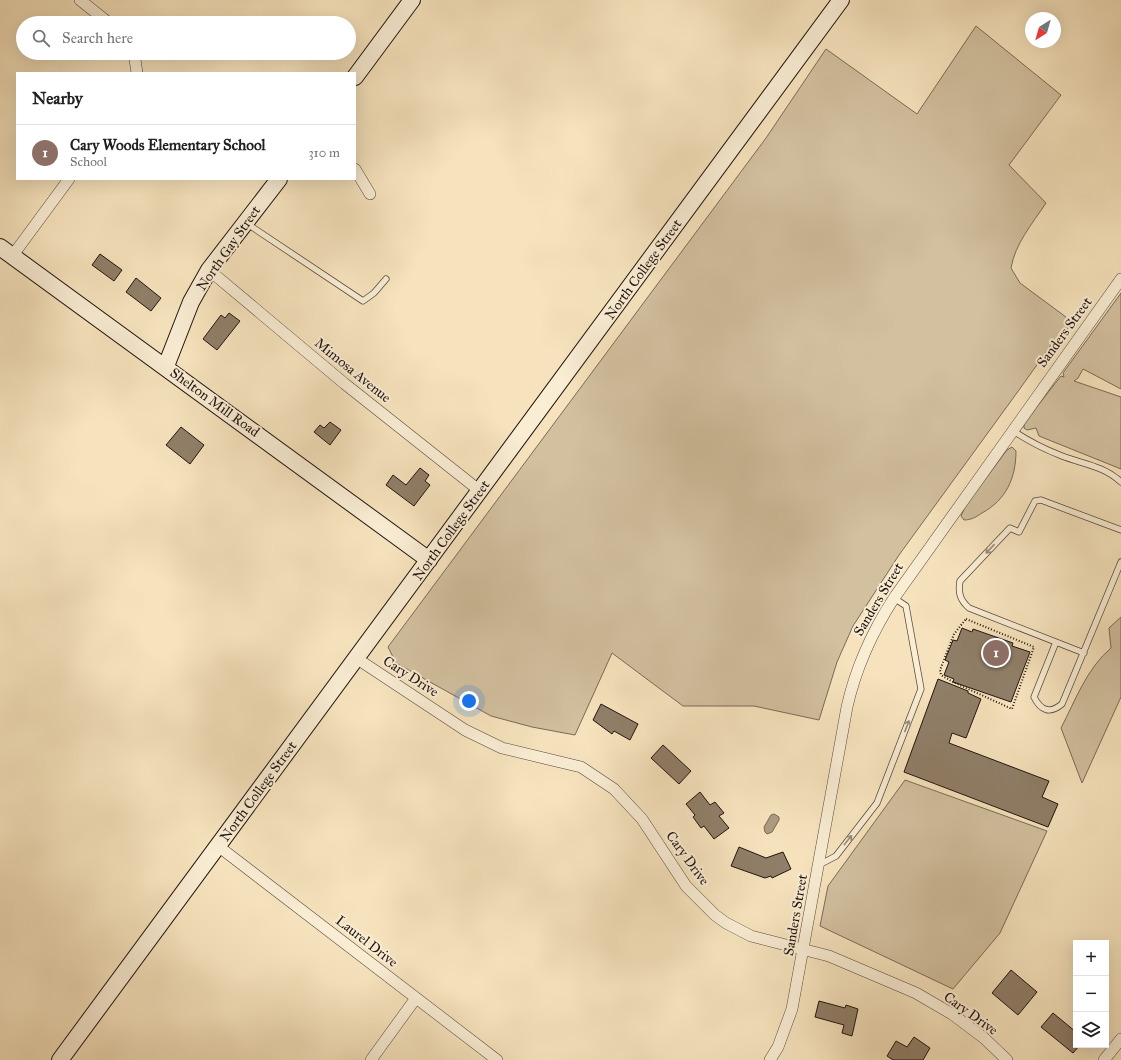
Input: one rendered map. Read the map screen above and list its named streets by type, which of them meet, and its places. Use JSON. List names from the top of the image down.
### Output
{
  "streets": {
    "main road": ["North Gay Street", "North College Street", "Shelton Mill Road"],
    "street": [
      "Sanders Street",
      "Mimosa Avenue",
      "Cary Drive",
      "Laurel Drive"
    ]
  },
  "crossings": [
    ["North Gay Street", "Mimosa Avenue"],
    ["North Gay Street", "Shelton Mill Road"],
    ["North College Street", "Mimosa Avenue"],
    ["North College Street", "Shelton Mill Road"],
    ["North College Street", "Cary Drive"],
    ["North College Street", "Laurel Drive"],
    ["Sanders Street", "Cary Drive"]
  ],
  "north": "bottom left",
  "page": {
    "search": "Search here",
    "heading": "Nearby",
    "list": [
      {
        "mark": "1",
        "name": "Cary Woods Elementary School",
        "note": "School",
        "value": "310 m"
      }
    ],
    "pins": "1",
    "map_buttons": ["+", "−"]
  }
}
